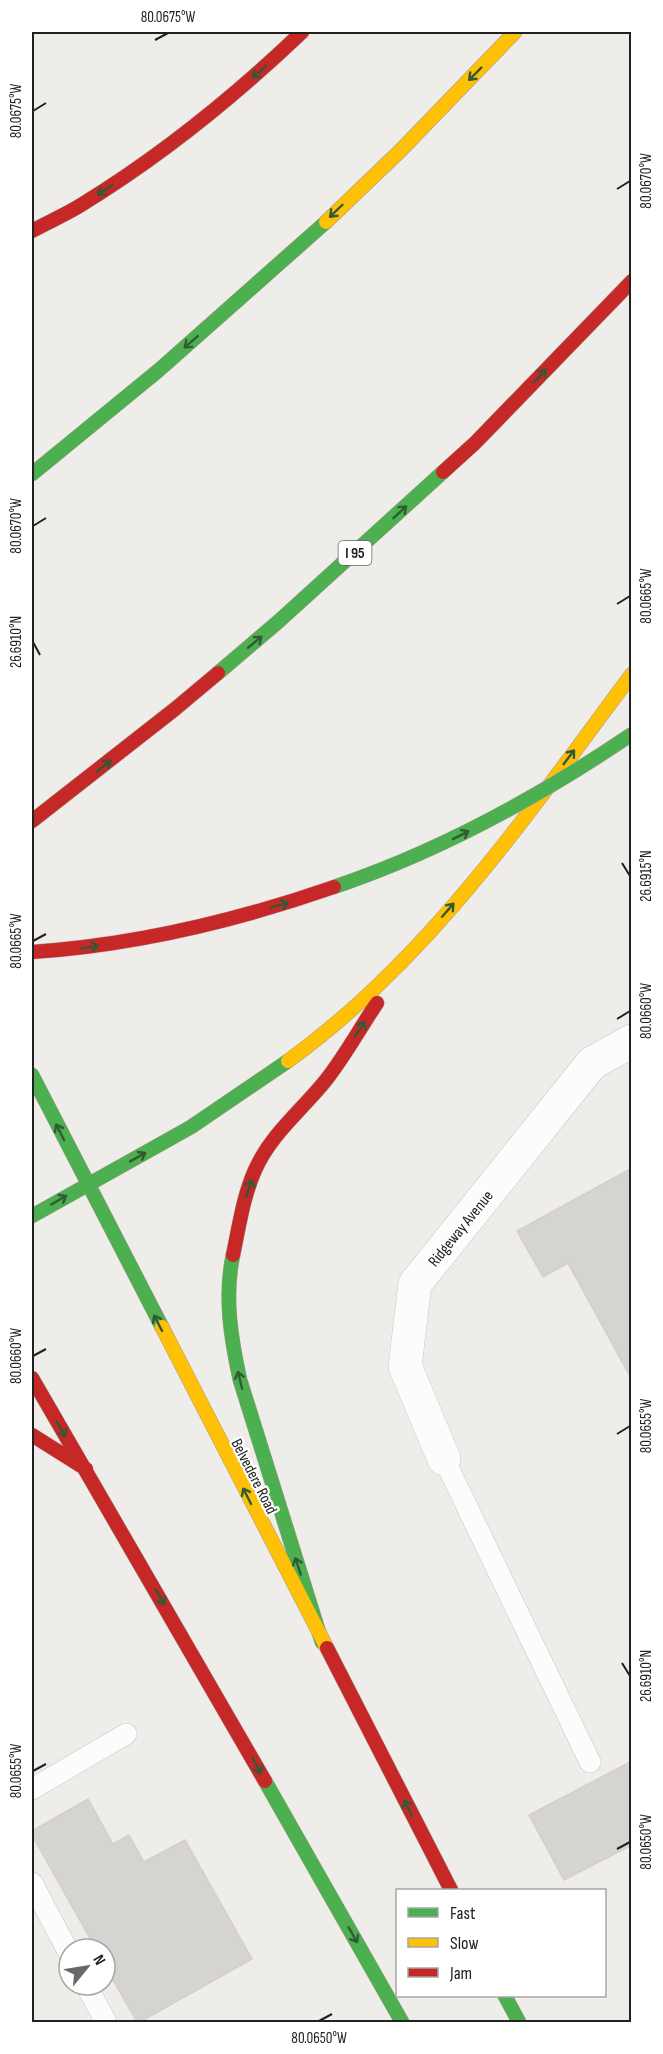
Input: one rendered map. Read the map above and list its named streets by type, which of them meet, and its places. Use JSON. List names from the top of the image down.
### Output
{
  "streets": {
    "main road": ["I 95", "Belvedere Road"],
    "street": ["Ridgeway Avenue"]
  },
  "legend": ["Fast", "Slow", "Jam"],
  "north": "top right",
  "coordinates": [
    "80.0675°W",
    "80.0670°W",
    "80.0665°W",
    "26.6910°N",
    "26.6915°N",
    "80.0660°W",
    "80.0655°W",
    "80.0650°W"
  ]
}
